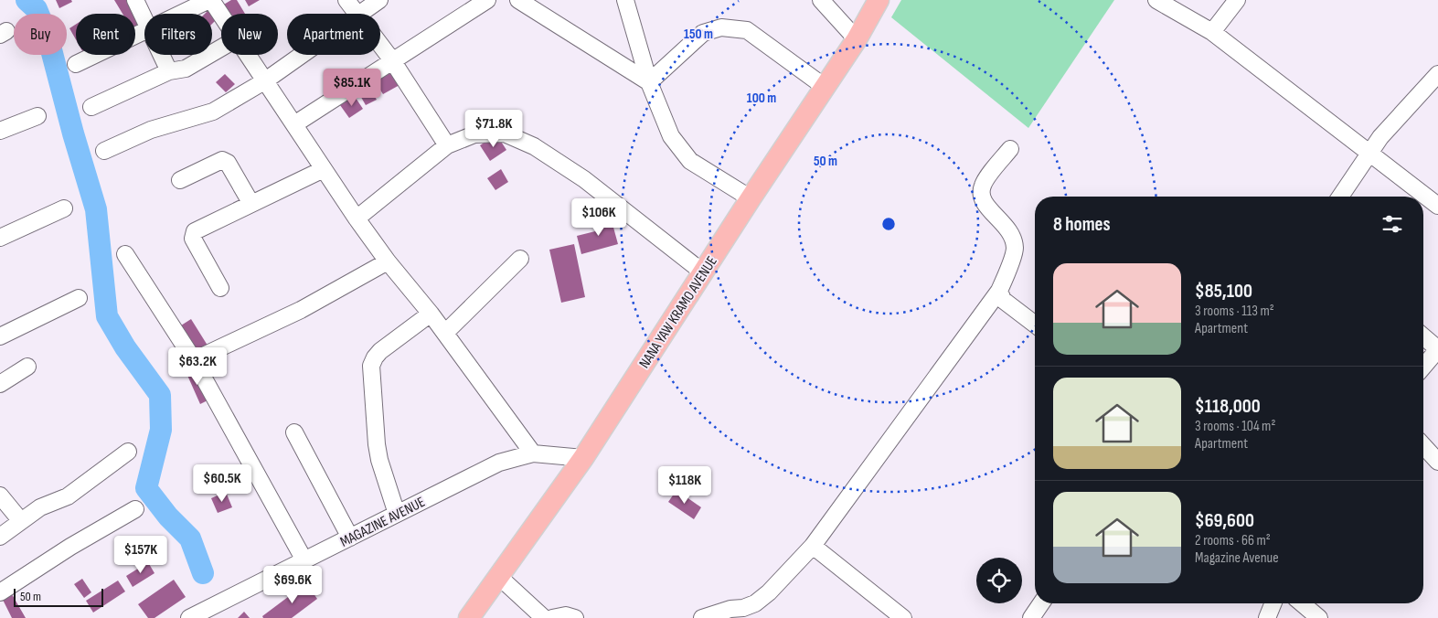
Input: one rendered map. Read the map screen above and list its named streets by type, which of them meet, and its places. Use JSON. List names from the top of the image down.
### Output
{
  "streets": {
    "main road": ["NANA YAW KRAMO AVENUE"],
    "street": ["MAGAZINE AVENUE"]
  },
  "crossings": [
    ["NANA YAW KRAMO AVENUE", "MAGAZINE AVENUE"]
  ],
  "scale_bar": "50 m",
  "page": {
    "chip": [
      "Buy",
      "Rent",
      "Filters",
      "New",
      "Apartment"
    ],
    "price": [
      "$85.1K",
      "$71.8K",
      "$106K",
      "$63.2K",
      "$60.5K",
      "$118K",
      "$157K",
      "$69.6K"
    ],
    "heading": "8 homes",
    "list": [
      {
        "name": "$85,100",
        "note": "3 rooms · 113 m² · Apartment"
      },
      {
        "name": "$118,000",
        "note": "3 rooms · 104 m² · Apartment"
      },
      {
        "name": "$69,600",
        "note": "2 rooms · 66 m² · Magazine Avenue"
      }
    ],
    "scale": "50 m"
  },
  "rings": ["150 m", "100 m", "50 m"]
}
